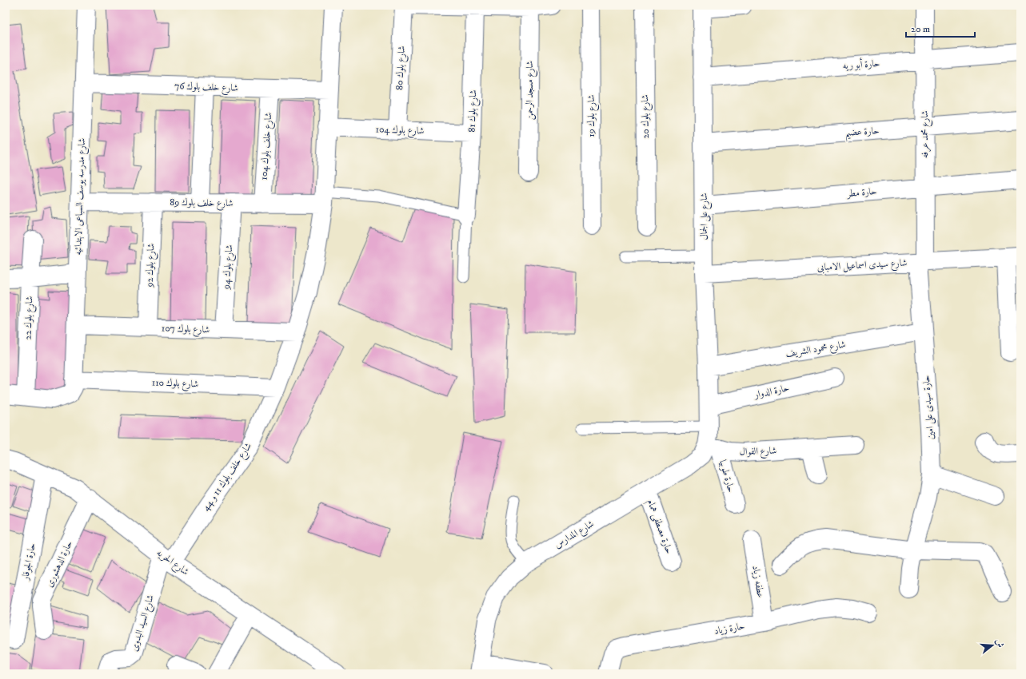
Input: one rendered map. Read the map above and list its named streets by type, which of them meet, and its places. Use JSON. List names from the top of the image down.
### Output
{
  "streets": {
    "street": [
      "حارة أبو ريه",
      "شارع بلوك 80",
      "شارع خلف بلوك 76",
      "شارع مسجد الرحمن",
      "شارع بلوك 81",
      "شارع بلوك 19",
      "شارع بلوك 20",
      "شارع بلوك 104",
      "حارة عضيم",
      "شارع محمد عرفه",
      "شارع خلف بلوك 104",
      "حارة مطر",
      "شارع مدرسه يوسف السباعى الابتدائيه",
      "شارع خلف بلوك 89",
      "شارع على الجمال",
      "شارع بلوك 92",
      "شارع سيدى اسماعيل الامبابى",
      "شارع بلوك 94",
      "شارع بلوك 22",
      "شارع بلوك 107",
      "شارع محمود الشريف",
      "شارع بلوك 110",
      "حارة الدوار",
      "حارة سيدى على امين",
      "شارع الفوال",
      "حارة طوبيا",
      "شارع خلف بلوك 11 و 44",
      "حارة مصطفى همام",
      "شارع المدارس",
      "حارة الجوفار",
      "شارع الحريه",
      "حارة الدهشورى",
      "عطفه زياد",
      "شارع السيد البدوى",
      "حارة زياد"
    ]
  },
  "crossings": [
    ["حارة أبو ريه", "شارع محمد عرفه"],
    ["حارة أبو ريه", "شارع على الجمال"],
    ["شارع بلوك 80", "شارع بلوك 104"],
    ["شارع خلف بلوك 76", "شارع خلف بلوك 104"],
    ["شارع خلف بلوك 76", "شارع مدرسه يوسف السباعى الابتدائيه"],
    ["شارع خلف بلوك 76", "شارع خلف بلوك 11 و 44"],
    ["شارع بلوك 81", "شارع بلوك 104"],
    ["شارع بلوك 104", "شارع خلف بلوك 11 و 44"],
    ["حارة عضيم", "شارع محمد عرفه"],
    ["حارة عضيم", "شارع على الجمال"],
    ["شارع محمد عرفه", "حارة مطر"],
    ["شارع محمد عرفه", "شارع سيدى اسماعيل الامبابى"],
    ["شارع محمد عرفه", "حارة سيدى على امين"],
    ["شارع خلف بلوك 104", "شارع خلف بلوك 89"],
    ["حارة مطر", "شارع على الجمال"],
    ["شارع مدرسه يوسف السباعى الابتدائيه", "شارع خلف بلوك 89"],
    ["شارع مدرسه يوسف السباعى الابتدائيه", "شارع بلوك 107"],
    ["شارع مدرسه يوسف السباعى الابتدائيه", "شارع بلوك 110"],
    ["شارع خلف بلوك 89", "شارع بلوك 92"],
    ["شارع خلف بلوك 89", "شارع بلوك 94"],
    ["شارع خلف بلوك 89", "شارع خلف بلوك 11 و 44"],
    ["شارع على الجمال", "شارع سيدى اسماعيل الامبابى"],
    ["شارع على الجمال", "شارع محمود الشريف"],
    ["شارع على الجمال", "حارة الدوار"],
    ["شارع على الجمال", "شارع المدارس"],
    ["شارع بلوك 92", "شارع بلوك 107"],
    ["شارع سيدى اسماعيل الامبابى", "حارة سيدى على امين"],
    ["شارع بلوك 94", "شارع بلوك 107"],
    ["شارع بلوك 107", "شارع خلف بلوك 11 و 44"],
    ["شارع محمود الشريف", "حارة سيدى على امين"],
    ["شارع بلوك 110", "شارع خلف بلوك 11 و 44"],
    ["شارع الفوال", "حارة طوبيا"],
    ["شارع الفوال", "شارع المدارس"],
    ["حارة طوبيا", "شارع المدارس"],
    ["شارع خلف بلوك 11 و 44", "شارع الحريه"],
    ["شارع خلف بلوك 11 و 44", "شارع السيد البدوى"],
    ["حارة مصطفى همام", "شارع المدارس"],
    ["حارة الجوفار", "شارع الحريه"],
    ["شارع الحريه", "حارة الدهشورى"],
    ["شارع الحريه", "شارع السيد البدوى"],
    ["عطفه زياد", "حارة زياد"]
  ],
  "scale_bar": "20 m",
  "north": "right"
}
